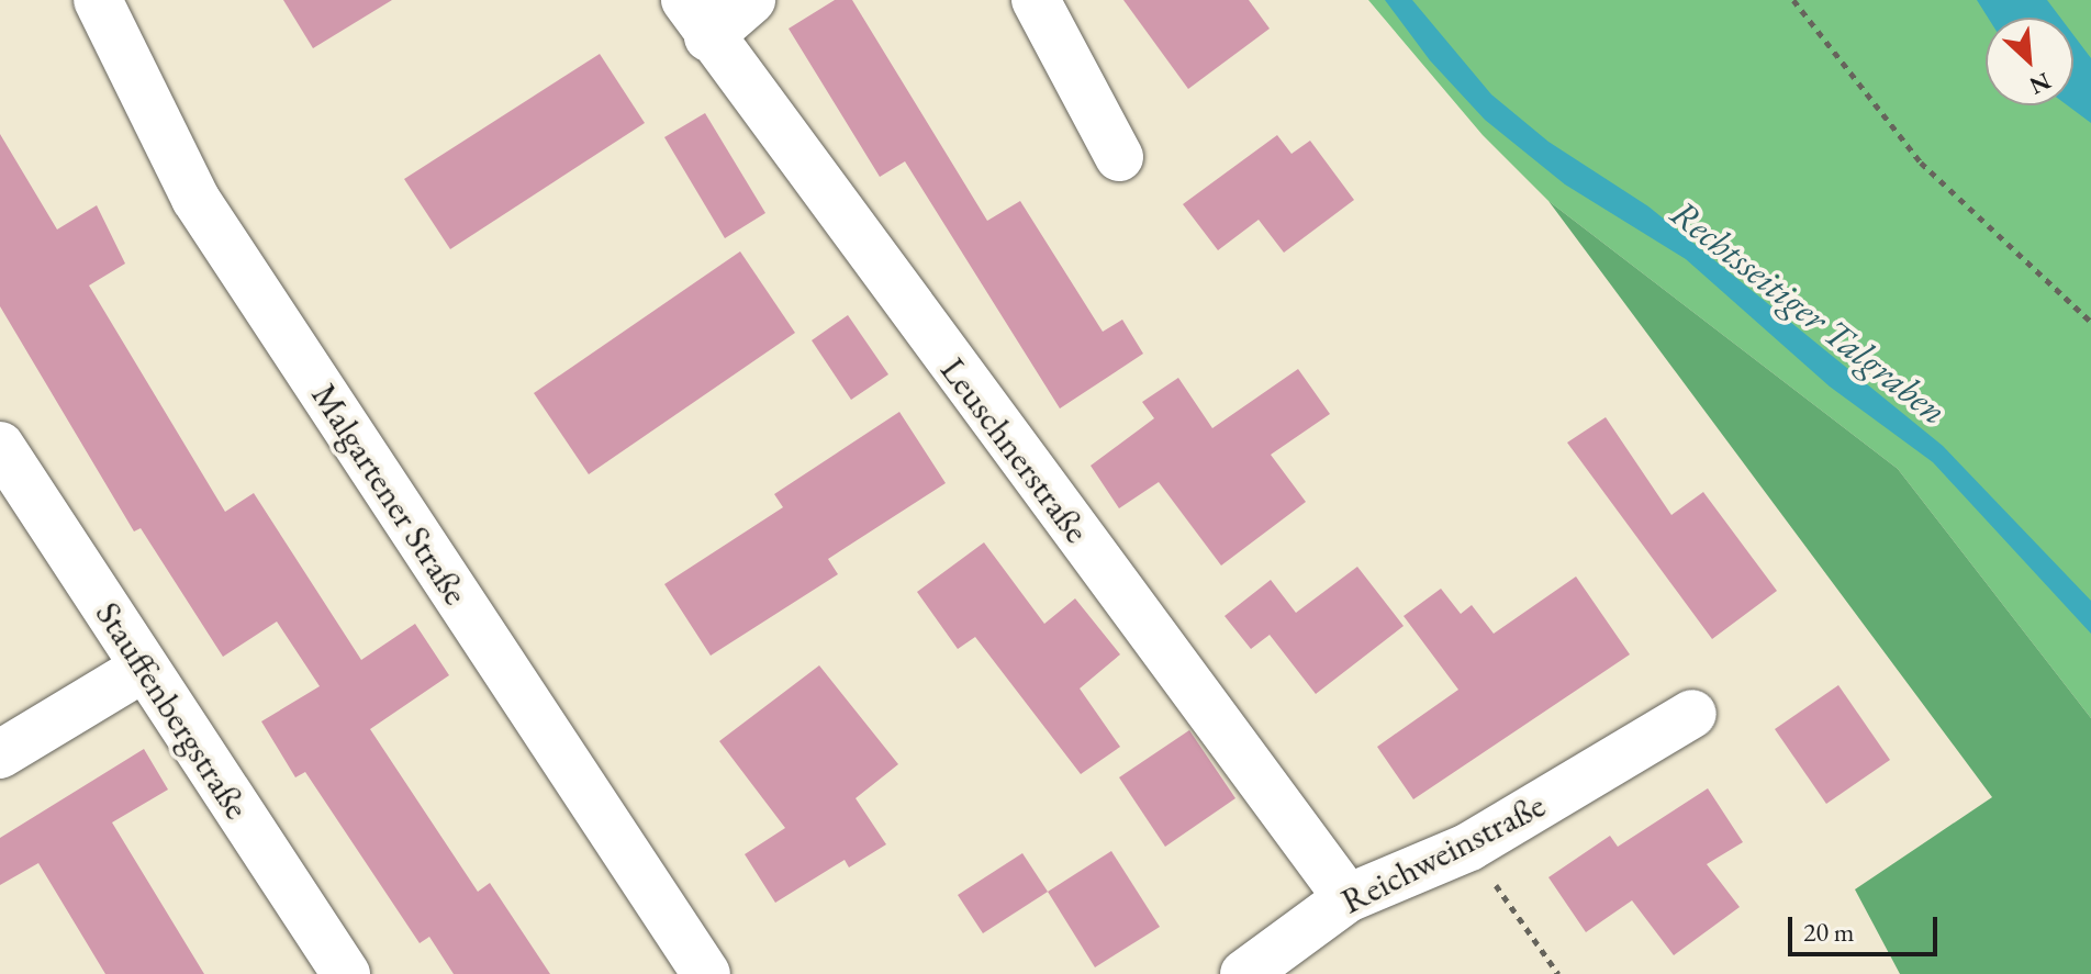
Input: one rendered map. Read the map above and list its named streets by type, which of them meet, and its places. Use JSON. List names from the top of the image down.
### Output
{
  "streets": {
    "street": [
      "Leuschnerstraße",
      "Malgartener Straße",
      "Stauffenbergstraße",
      "Reichweinstraße"
    ]
  },
  "crossings": [
    ["Leuschnerstraße", "Reichweinstraße"]
  ],
  "water": ["Rechtsseitiger Talgraben"],
  "scale_bar": "20 m",
  "north": "bottom right"
}
